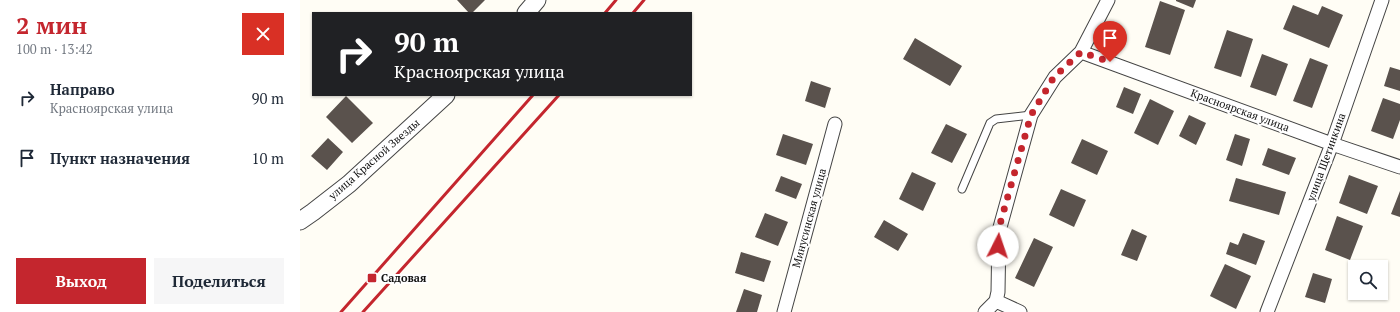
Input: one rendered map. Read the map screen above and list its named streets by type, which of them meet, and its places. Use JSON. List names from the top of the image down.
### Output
{
  "streets": {
    "street": [
      "Красноярская улица",
      "улица Щетинкина",
      "улица Красной Звезды",
      "Минусинская улица"
    ]
  },
  "crossings": [
    ["Красноярская улица", "улица Щетинкина"]
  ],
  "places": {
    "transit": ["Садовая"]
  },
  "page": {
    "heading": ["2 мин", "100 m · 13:42"],
    "turn": ["90 m", "Красноярская улица"],
    "list": [
      {
        "name": "Направо",
        "note": "Красноярская улица",
        "value": "90 m"
      },
      {
        "name": "Пункт назначения",
        "value": "10 m"
      }
    ],
    "buttons": ["Выход", "Поделиться"]
  }
}
